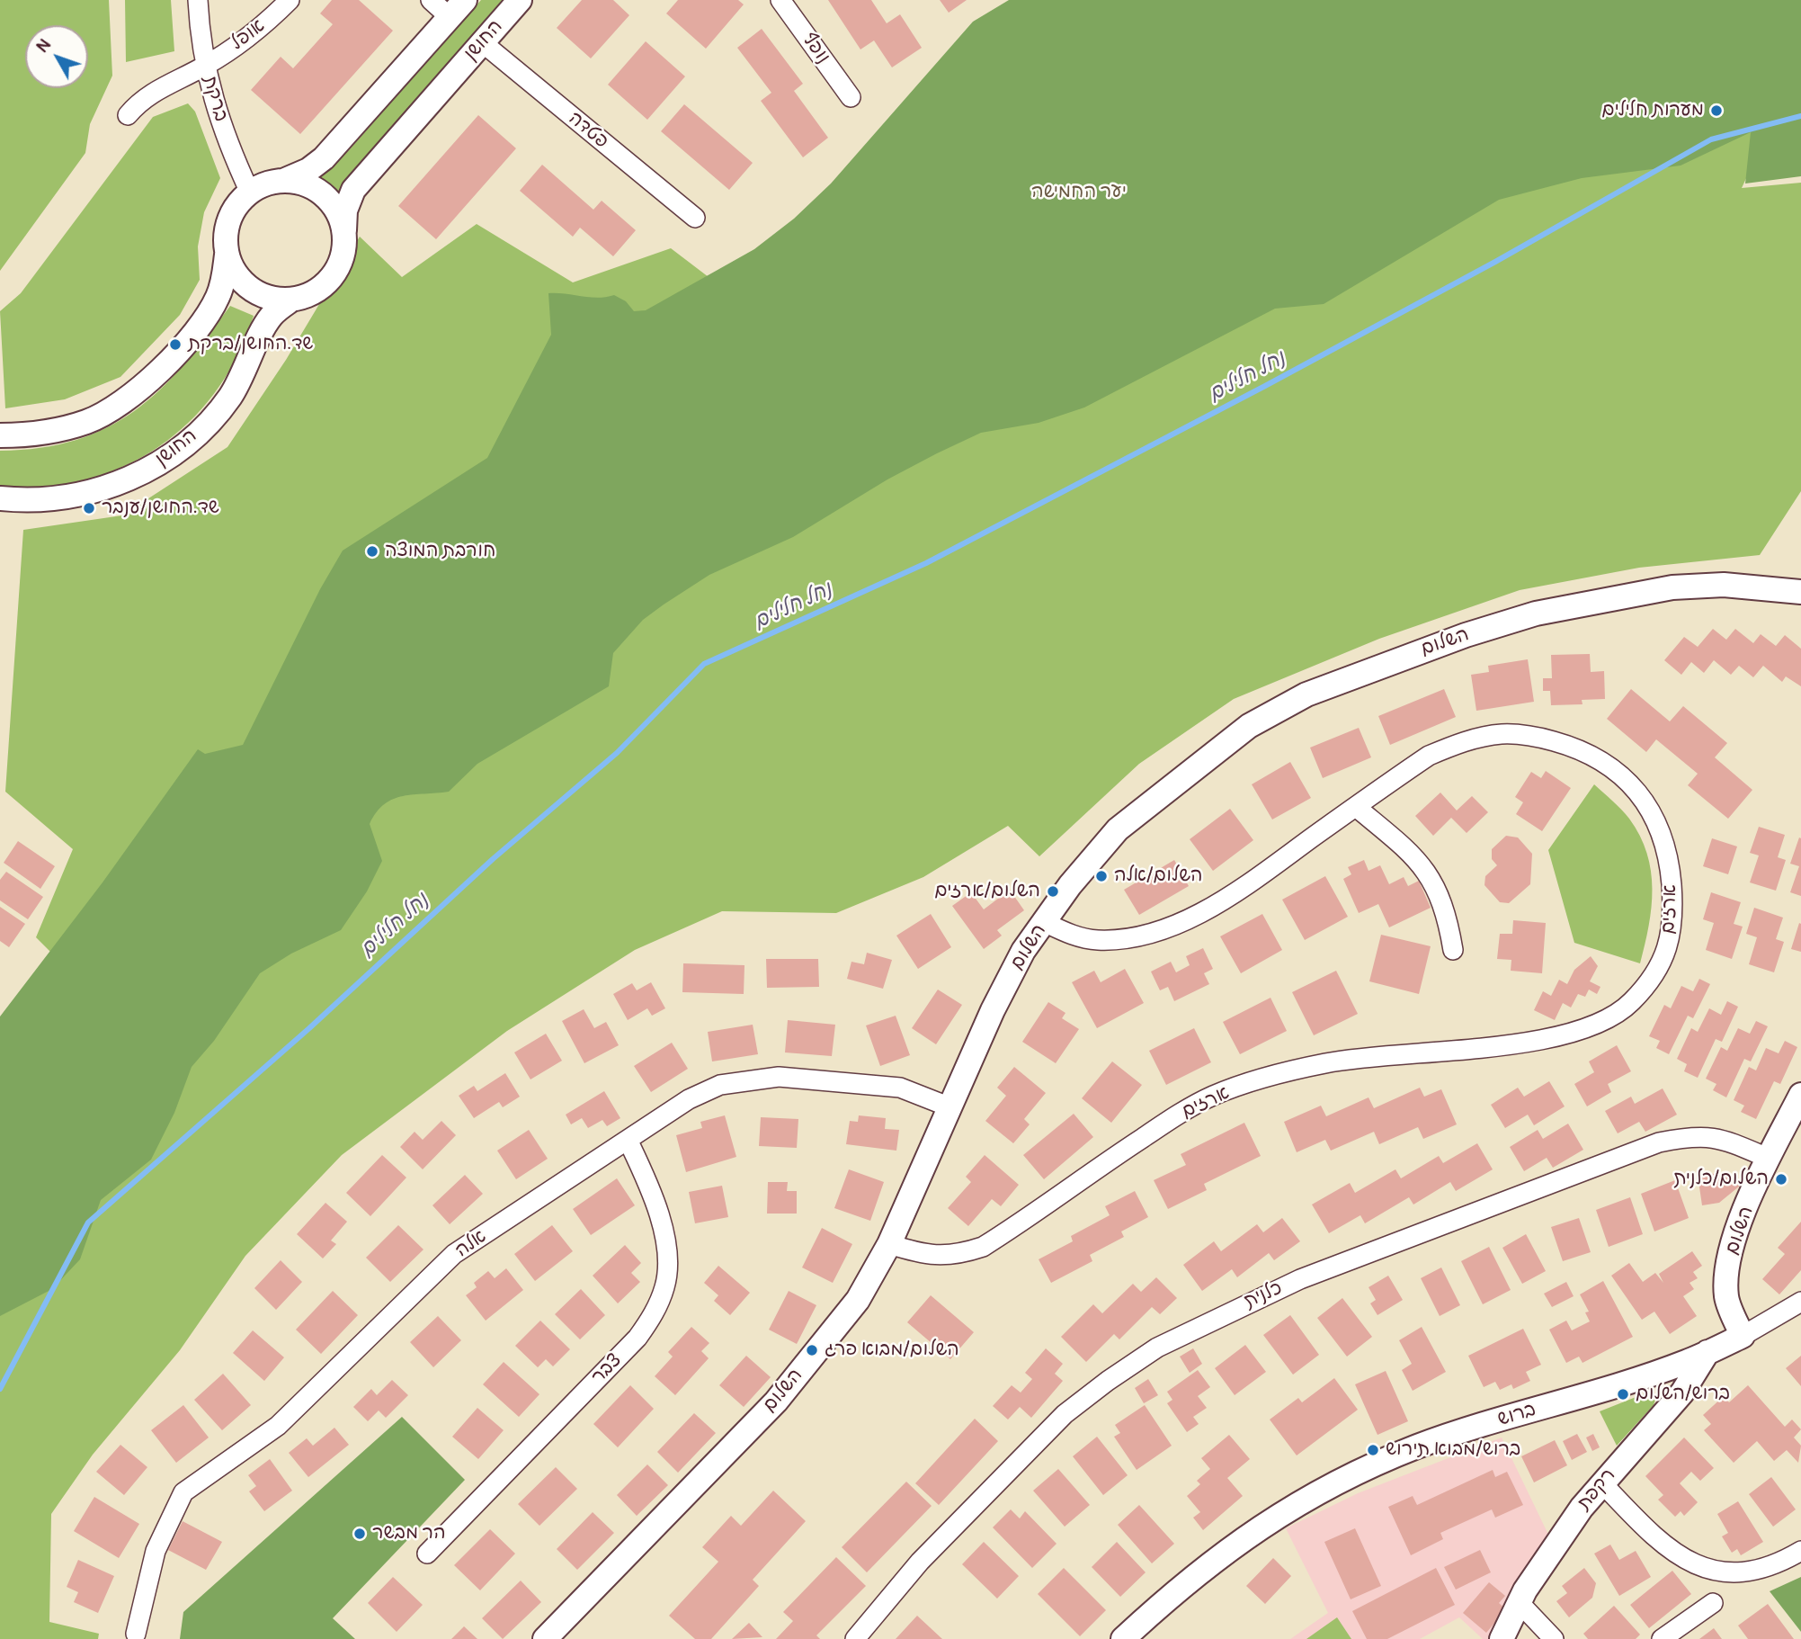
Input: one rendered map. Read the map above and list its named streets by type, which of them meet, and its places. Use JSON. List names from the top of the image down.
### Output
{
  "streets": {
    "street": [
      "אופל",
      "החושן",
      "נופף",
      "ברקת",
      "פטדה",
      "השלום",
      "ארזים",
      "אלה",
      "כלנית",
      "צבר",
      "ברוש",
      "רקפת"
    ]
  },
  "crossings": [
    ["אופל", "ברקת"],
    ["החושן", "ברקת"],
    ["החושן", "פטדה"],
    ["השלום", "ארזים"],
    ["השלום", "אלה"],
    ["השלום", "כלנית"],
    ["השלום", "ברוש"],
    ["אלה", "צבר"],
    ["ברוש", "רקפת"]
  ],
  "water": ["נחל חלילים"],
  "parks": ["יער החמישה"],
  "places": [
    "מערות חלילים",
    "שד.החושן/ברקת",
    "שד.החושן/ענבר",
    "חורבת המוצה",
    "השלום/אלה",
    "השלום/ארזים",
    "השלום/כלנית",
    "השלום/מבוא פרג",
    "ברוש/השלום",
    "ברוש/מבוא תירוש",
    "הר מבשר"
  ],
  "north": "top left"
}
